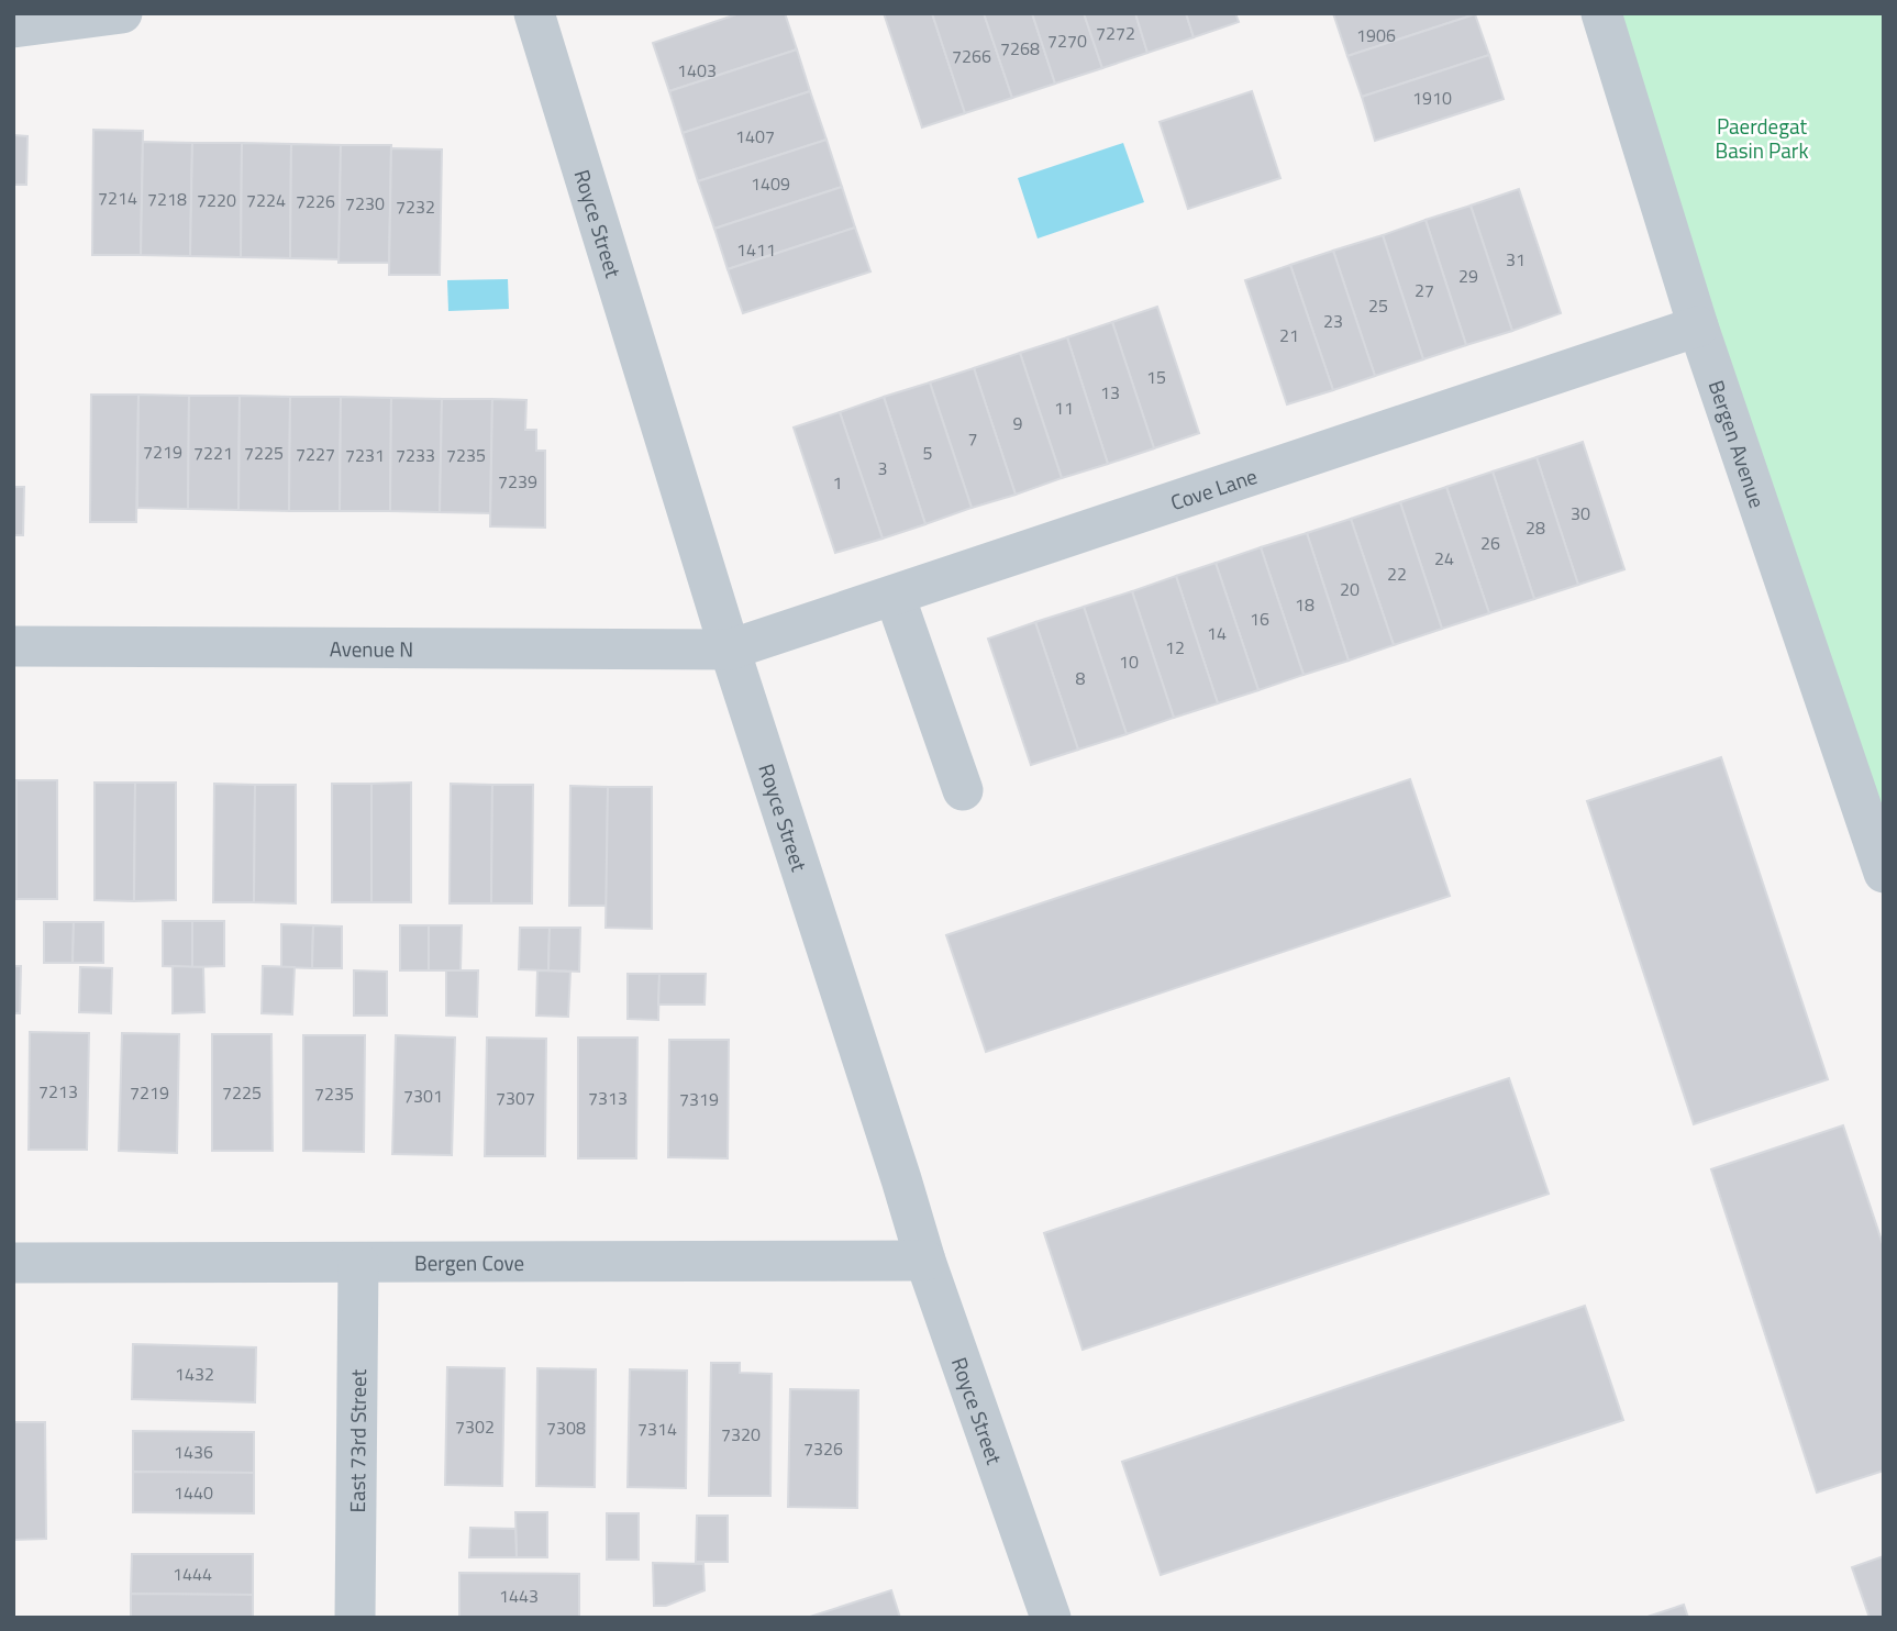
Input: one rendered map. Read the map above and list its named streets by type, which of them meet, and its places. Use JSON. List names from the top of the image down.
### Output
{
  "streets": {
    "street": [
      "Royce Street",
      "Bergen Avenue",
      "Cove Lane",
      "Avenue N",
      "Bergen Cove",
      "East 73rd Street"
    ]
  },
  "crossings": [
    ["Royce Street", "Cove Lane"],
    ["Royce Street", "Avenue N"],
    ["Royce Street", "Bergen Cove"],
    ["Bergen Avenue", "Cove Lane"],
    ["Cove Lane", "Avenue N"],
    ["Bergen Cove", "East 73rd Street"]
  ],
  "parks": ["Paerdegat Basin Park"],
  "house_numbers": [
    "7272",
    "1906",
    "7270",
    "7268",
    "7266",
    "1403",
    "1910",
    "1407",
    "1409",
    "7214",
    "7218",
    "7220",
    "7224",
    "7226",
    "7230",
    "7232",
    "1411",
    "31",
    "29",
    "27",
    "25",
    "23",
    "21",
    "15",
    "13",
    "11",
    "9",
    "7",
    "7219",
    "7221",
    "7225",
    "5",
    "7227",
    "7231",
    "7233",
    "7235",
    "3",
    "7239",
    "1",
    "30",
    "28",
    "26",
    "24",
    "22",
    "20",
    "18",
    "16",
    "14",
    "12",
    "10",
    "8",
    "7213",
    "7219",
    "7225",
    "7235",
    "7301",
    "7307",
    "7313",
    "7319",
    "1432",
    "7302",
    "7308",
    "7314",
    "7320",
    "7326",
    "1436",
    "1440",
    "1444",
    "1443"
  ]
}
